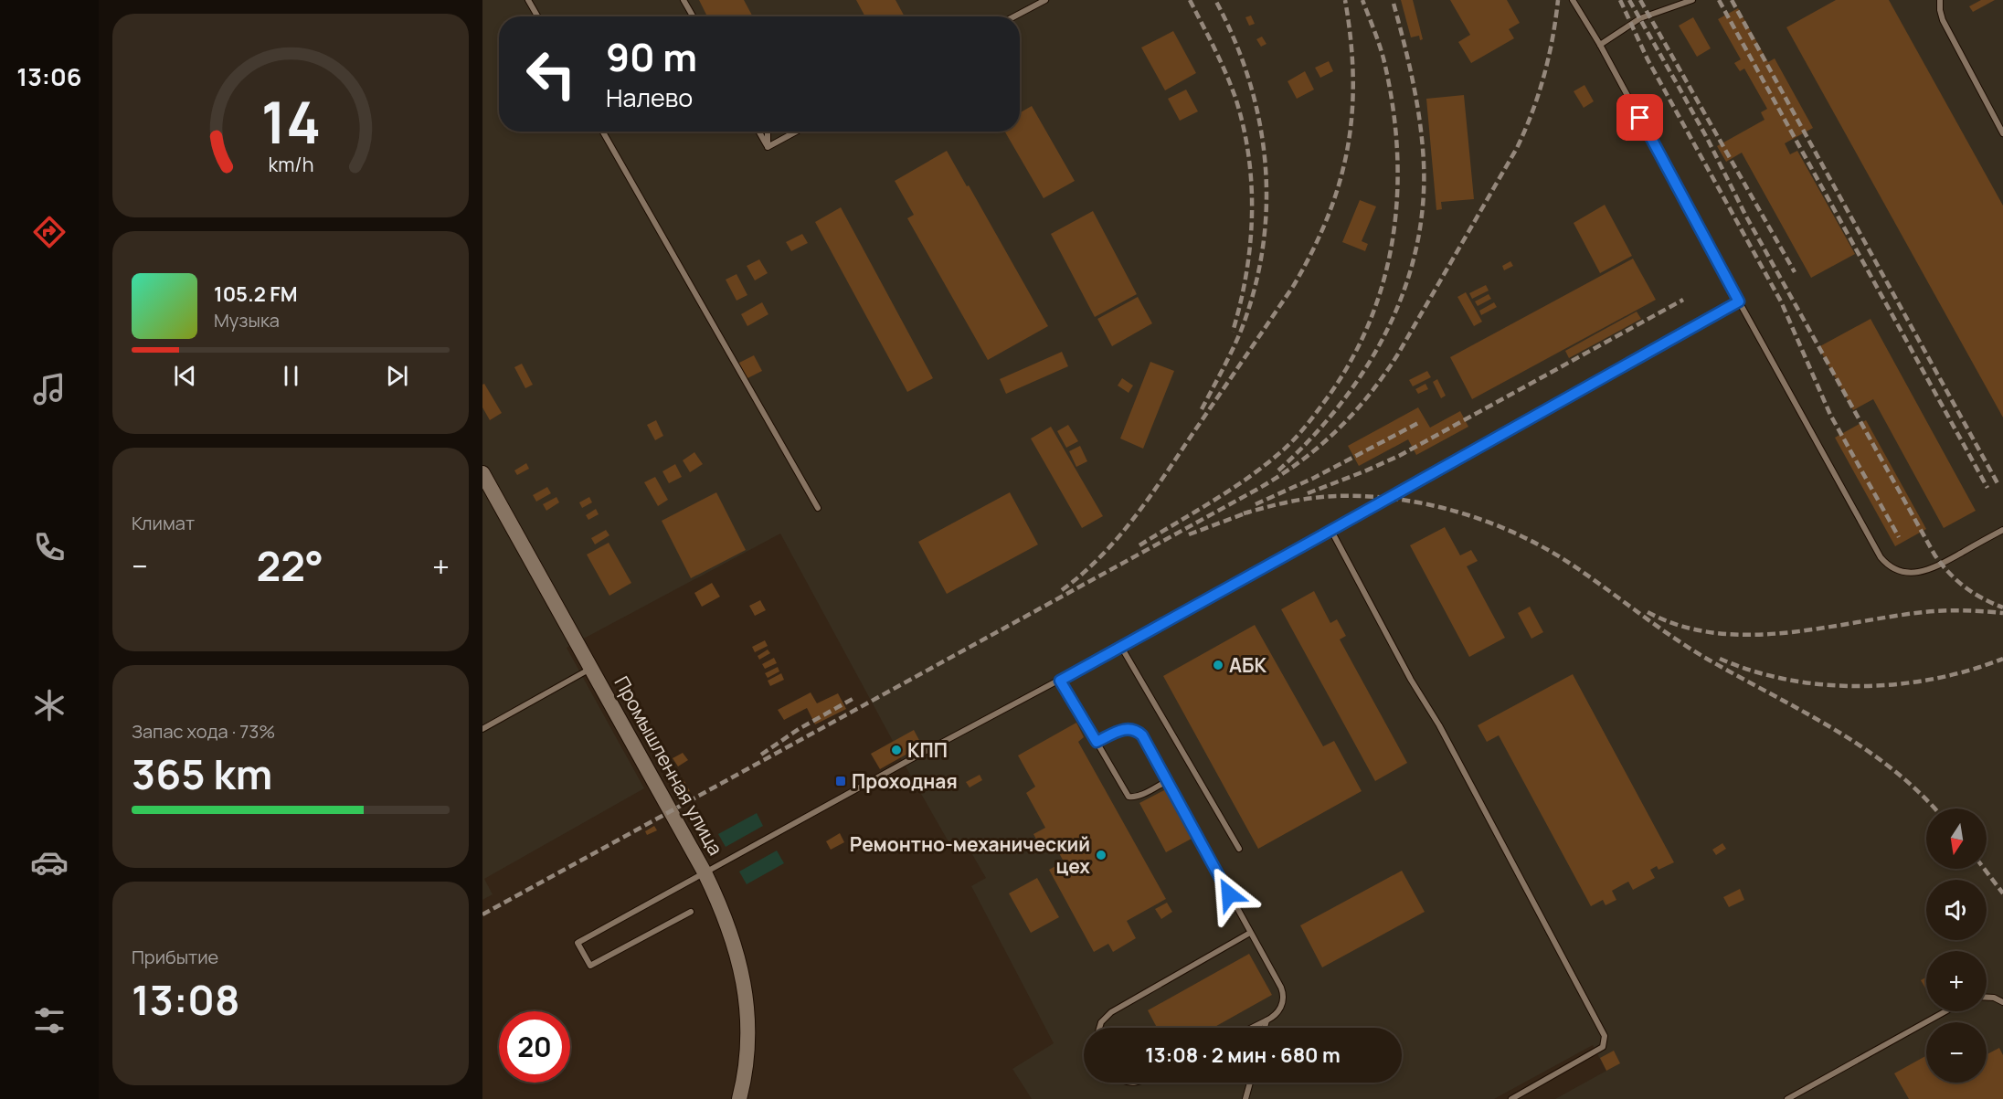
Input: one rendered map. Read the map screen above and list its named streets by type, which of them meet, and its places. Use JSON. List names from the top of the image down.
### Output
{
  "streets": {
    "street": ["Промышленная улица"]
  },
  "places": {
    "other": ["АБК", "КПП", "Ремонтно-механический цех"],
    "transit": ["Проходная"]
  },
  "north": "bottom",
  "page": {
    "tabs": "13:06",
    "turn": ["90 m", "Налево"],
    "song": ["105.2 FM", "Музыка"],
    "tile": [
      "Климат",
      ["Запас хода · 73%", "365 km"],
      ["Прибытие", "13:08"]
    ],
    "heat": ["−", "22°", "+"],
    "map_buttons": ["+", "−"],
    "limit": "20",
    "trip": "13:08 · 2 мин · 680 m",
    "gauge": ["14", "km/h"]
  }
}
